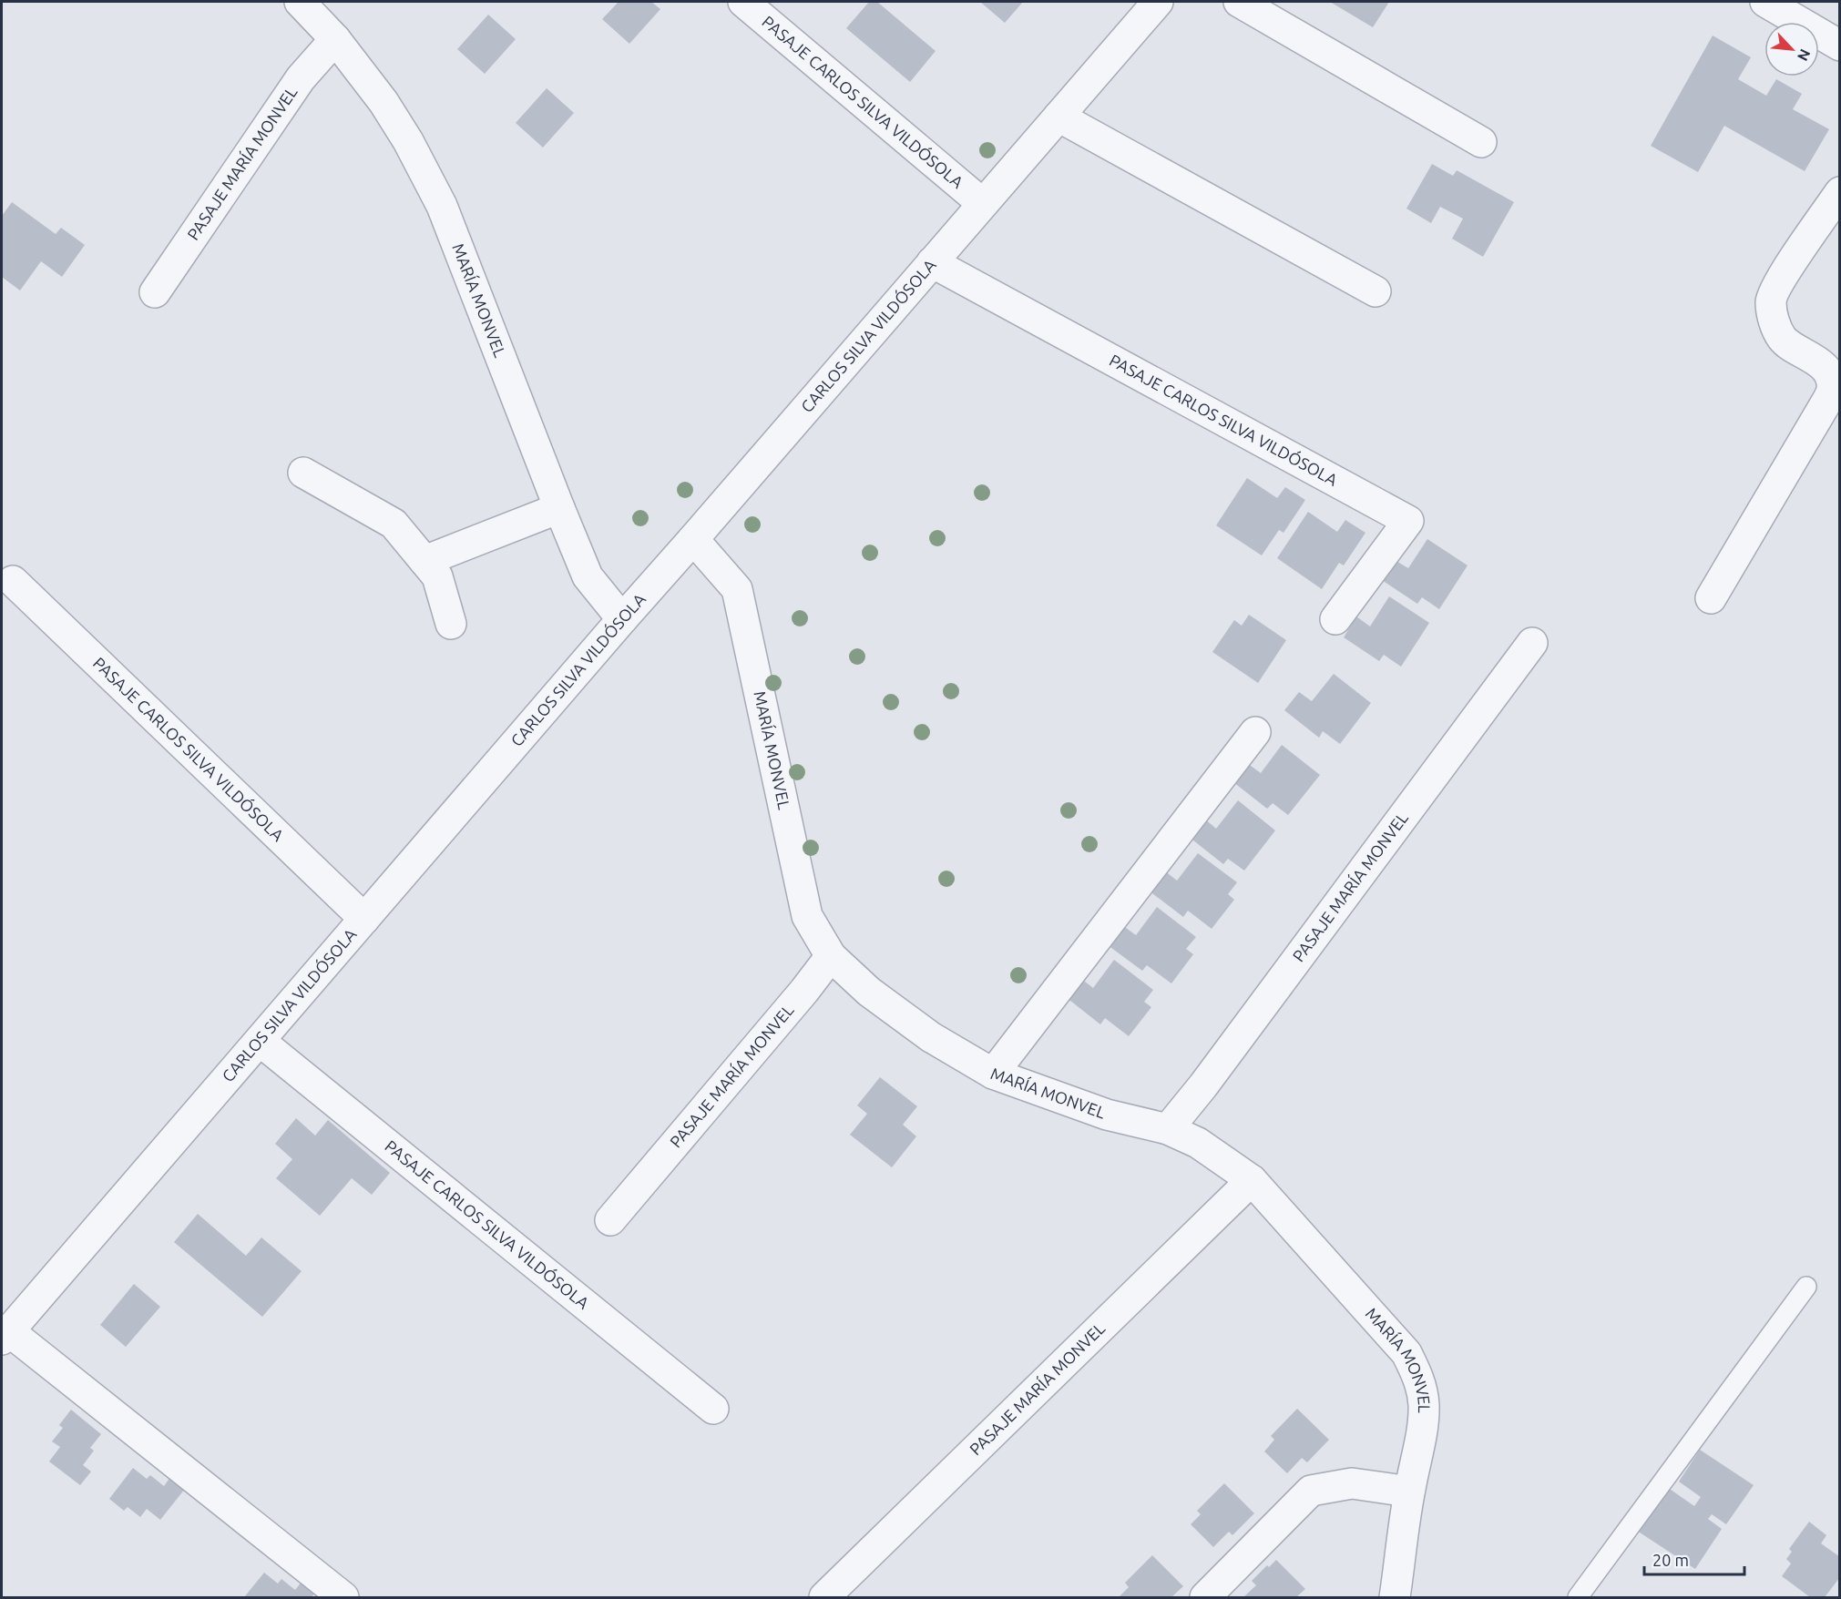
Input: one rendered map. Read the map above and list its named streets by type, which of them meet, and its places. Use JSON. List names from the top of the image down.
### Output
{
  "streets": {
    "street": [
      "PASAJE CARLOS SILVA VILDÓSOLA",
      "PASAJE MARÍA MONVEL",
      "MARÍA MONVEL",
      "CARLOS SILVA VILDÓSOLA"
    ]
  },
  "crossings": [
    ["PASAJE CARLOS SILVA VILDÓSOLA", "CARLOS SILVA VILDÓSOLA"],
    ["PASAJE MARÍA MONVEL", "MARÍA MONVEL"],
    ["MARÍA MONVEL", "CARLOS SILVA VILDÓSOLA"]
  ],
  "scale_bar": "20 m",
  "north": "bottom right"
}
